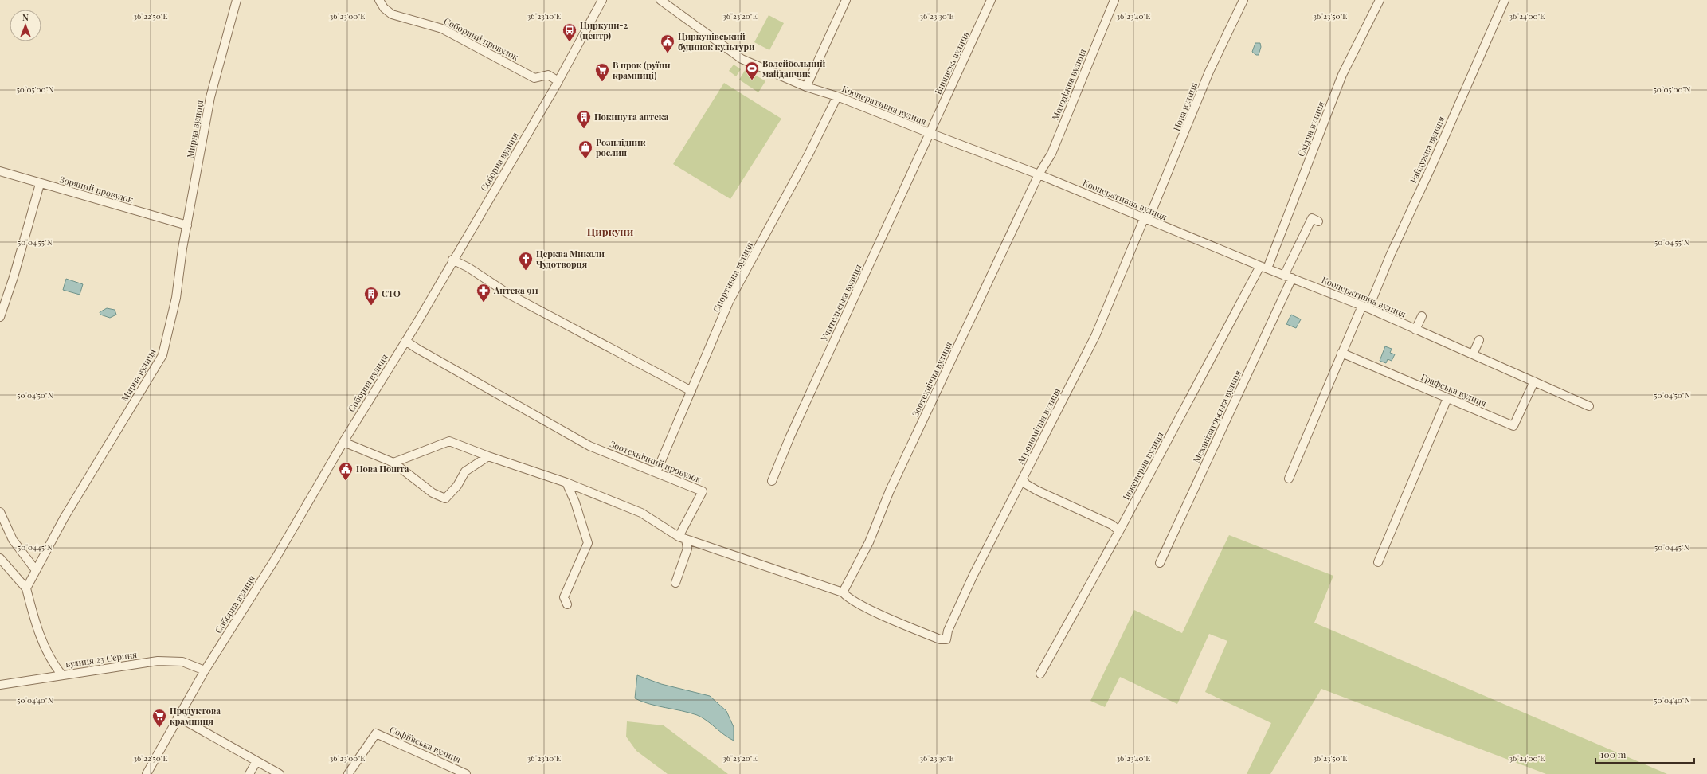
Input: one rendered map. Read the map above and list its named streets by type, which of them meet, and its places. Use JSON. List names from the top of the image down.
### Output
{
  "streets": {
    "street": [
      "Соборний провулок",
      "Вишнева вулиця",
      "Молодіжна вулиця",
      "Кооперативна вулиця",
      "Нова вулиця",
      "Мирна вулиця",
      "Східна вулиця",
      "Райдужна вулиця",
      "Соборна вулиця",
      "Зоряний провулок",
      "Спортивна вулиця",
      "Учительська вулиця",
      "Зоотехнічна вулиця",
      "Графська вулиця",
      "Механізаторська вулиця",
      "Агрономічна вулиця",
      "Зоотехнічний провулок",
      "Інженерна вулиця",
      "вулиця 23 Серпня",
      "Софіївська вулиця"
    ]
  },
  "crossings": [
    ["Соборний провулок", "Соборна вулиця"],
    ["Вишнева вулиця", "Кооперативна вулиця"],
    ["Вишнева вулиця", "Учительська вулиця"],
    ["Молодіжна вулиця", "Кооперативна вулиця"],
    ["Молодіжна вулиця", "Зоотехнічна вулиця"],
    ["Кооперативна вулиця", "Нова вулиця"],
    ["Кооперативна вулиця", "Східна вулиця"],
    ["Кооперативна вулиця", "Райдужна вулиця"],
    ["Кооперативна вулиця", "Спортивна вулиця"],
    ["Кооперативна вулиця", "Учительська вулиця"],
    ["Кооперативна вулиця", "Зоотехнічна вулиця"],
    ["Кооперативна вулиця", "Графська вулиця"],
    ["Кооперативна вулиця", "Механізаторська вулиця"],
    ["Кооперативна вулиця", "Агрономічна вулиця"],
    ["Кооперативна вулиця", "Інженерна вулиця"],
    ["Нова вулиця", "Агрономічна вулиця"],
    ["Мирна вулиця", "Зоряний провулок"],
    ["Східна вулиця", "Інженерна вулиця"],
    ["Соборна вулиця", "Зоотехнічний провулок"],
    ["Соборна вулиця", "вулиця 23 Серпня"],
    ["Спортивна вулиця", "Зоотехнічний провулок"],
    ["Зоотехнічна вулиця", "Агрономічна вулиця"]
  ],
  "districts": ["Циркуни"],
  "places": {
    "bus stop": ["Циркуни-2 (центр)"],
    "public building": ["Циркунівський будинок культури", "Нова Пошта"],
    "sports": ["Волейбольний майданчик"],
    "supermarket": ["В прок (руїни крамниці)", "Продуктова крамниця"],
    "building": ["Покинута аптека", "СТО"],
    "shop": ["Розплідник рослин"],
    "church": ["Церква Миколи Чудотворця"],
    "pharmacy": ["Аптека 911"]
  },
  "scale_bar": "100 m",
  "north": "top",
  "coordinates": [
    "36°22'50\"E",
    "36°23'00\"E",
    "36°23'10\"E",
    "36°23'20\"E",
    "36°23'30\"E",
    "36°23'40\"E",
    "36°23'50\"E",
    "36°24'00\"E",
    "50°05'00\"N",
    "50°04'55\"N",
    "50°04'50\"N",
    "50°04'45\"N",
    "50°04'40\"N"
  ]
}
